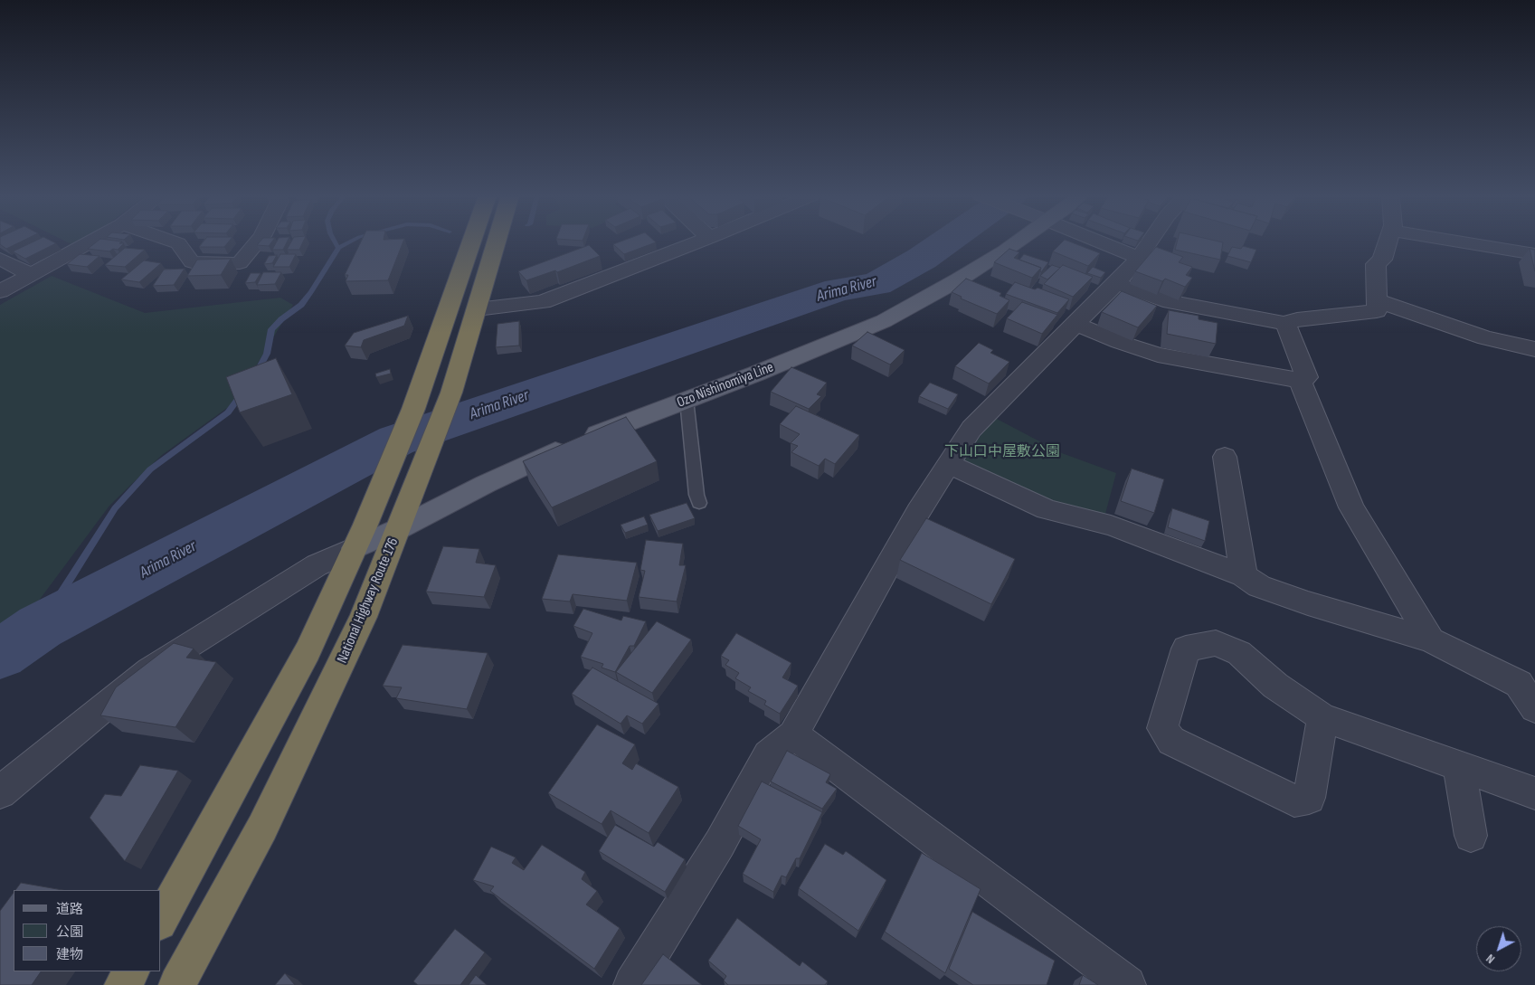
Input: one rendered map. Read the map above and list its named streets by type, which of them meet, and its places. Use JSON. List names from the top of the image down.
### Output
{
  "streets": {
    "highway": ["National Highway Route 176"],
    "main road": ["Ozo Nishinomiya Line"]
  },
  "crossings": [
    ["Ozo Nishinomiya Line", "National Highway Route 176"]
  ],
  "water": ["Arima River"],
  "parks": ["下山口中屋敷公園"],
  "legend": ["道路", "公園", "建物"],
  "north": "bottom left"
}
